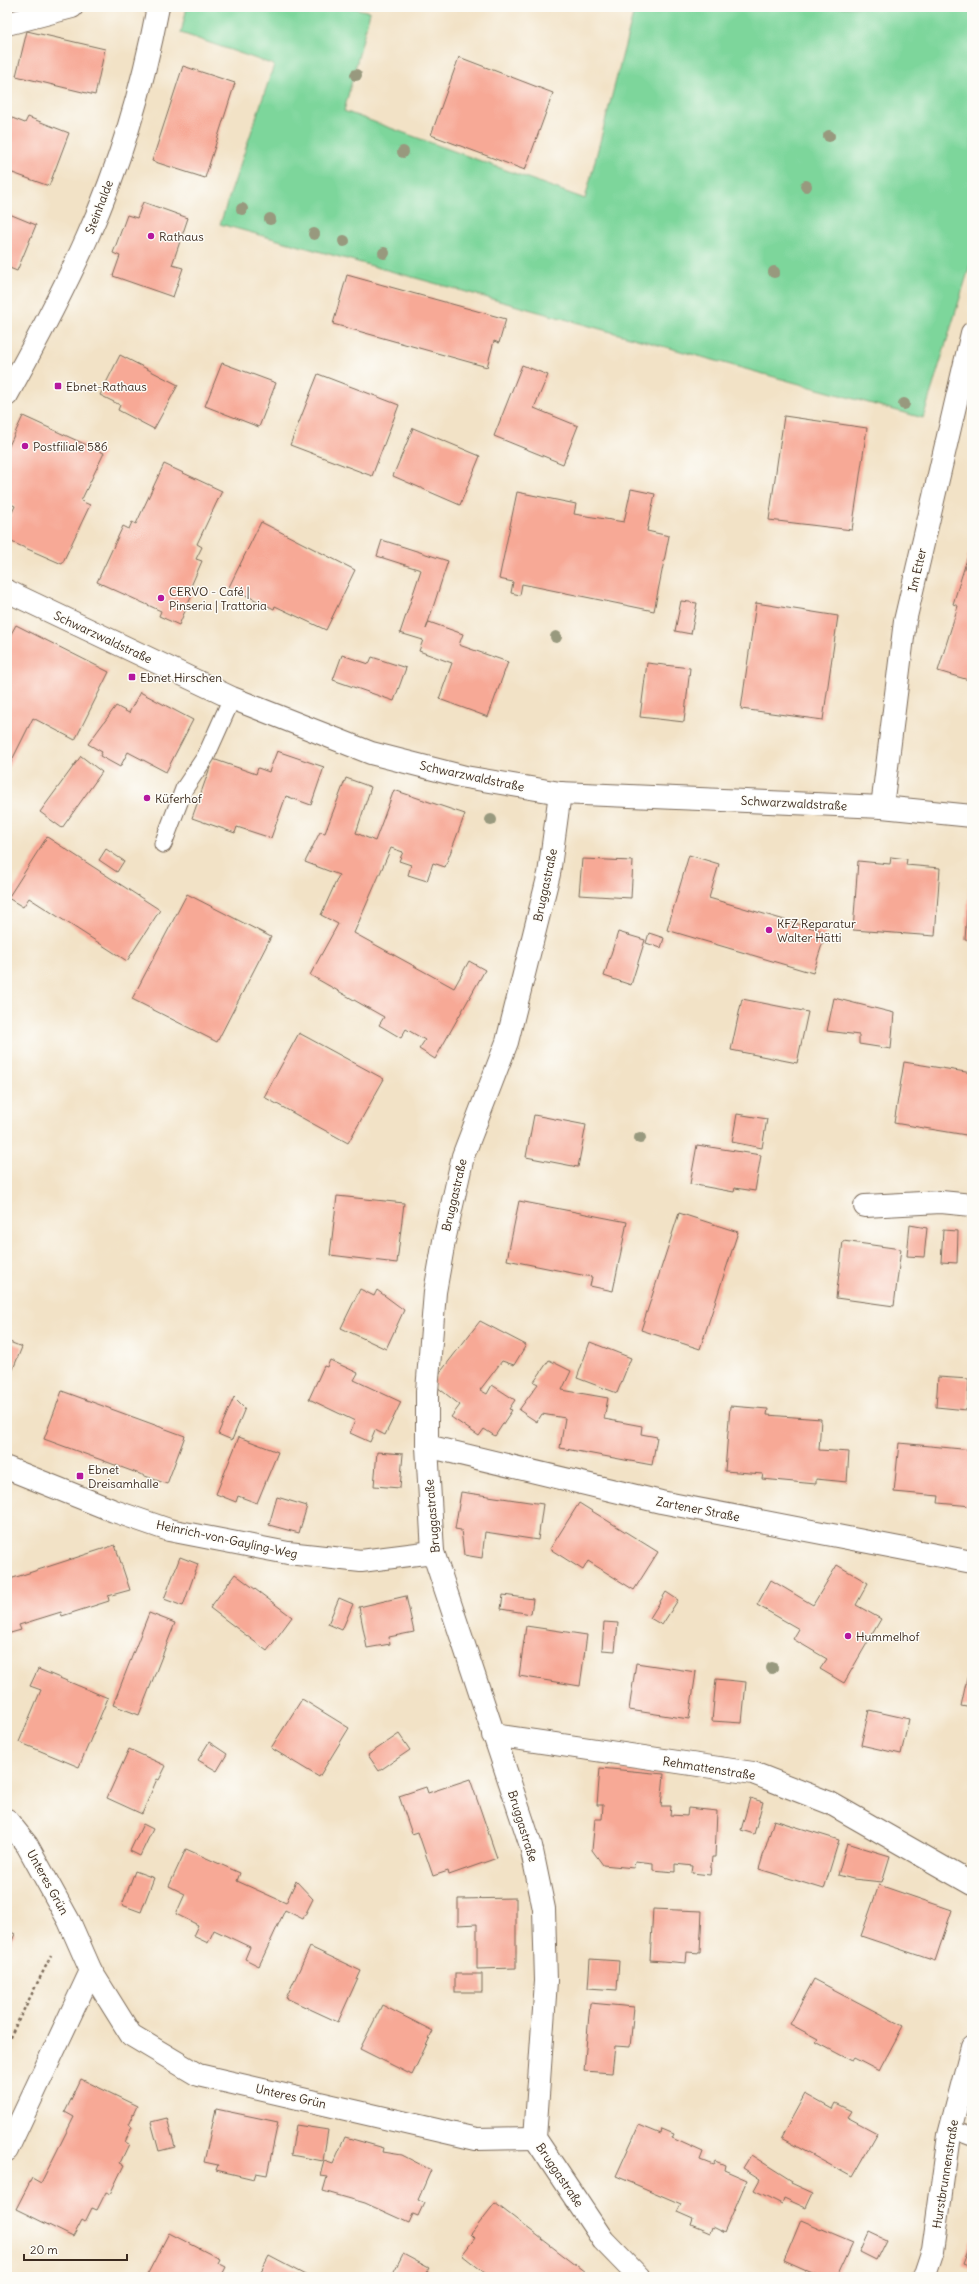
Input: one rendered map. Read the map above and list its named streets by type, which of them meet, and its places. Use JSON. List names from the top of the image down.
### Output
{
  "streets": {
    "street": [
      "Steinhalde",
      "Im Etter",
      "Schwarzwaldstraße",
      "Bruggastraße",
      "Zartener Straße",
      "Heinrich-von-Gayling-Weg",
      "Rehmattenstraße",
      "Unteres Grün",
      "Hurstbrunnenstraße"
    ]
  },
  "crossings": [
    ["Im Etter", "Schwarzwaldstraße"],
    ["Schwarzwaldstraße", "Bruggastraße"],
    ["Bruggastraße", "Zartener Straße"],
    ["Bruggastraße", "Heinrich-von-Gayling-Weg"],
    ["Bruggastraße", "Rehmattenstraße"],
    ["Bruggastraße", "Unteres Grün"]
  ],
  "places": {
    "other": [
      "Rathaus",
      "Postfiliale 586",
      "CERVO - Café | Pinseria | Trattoria",
      "Küferhof",
      "KFZ Reparatur Walter Hätti",
      "Hummelhof"
    ],
    "transit": ["Ebnet-Rathaus", "Ebnet Hirschen", "Ebnet Dreisamhalle"]
  },
  "scale_bar": "20 m"
}
